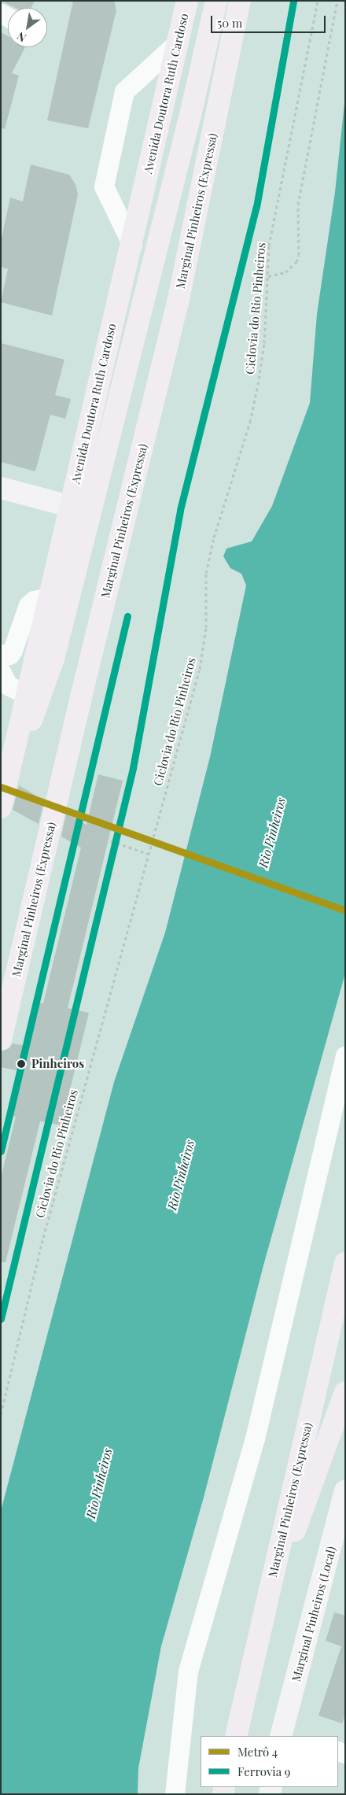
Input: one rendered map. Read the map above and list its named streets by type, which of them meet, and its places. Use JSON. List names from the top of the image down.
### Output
{
  "streets": {
    "highway": ["Avenida Doutora Ruth Cardoso", "Marginal Pinheiros (Expressa)"],
    "main road": ["Marginal Pinheiros (Local)"],
    "path": ["Ciclovia do Rio Pinheiros"]
  },
  "water": ["Rio Pinheiros"],
  "places": ["Pinheiros"],
  "lines": ["rail line 9", "metro line 4"],
  "legend": ["Metrô 4", "Ferrovia 9"],
  "scale_bar": "50 m",
  "north": "bottom left"
}
